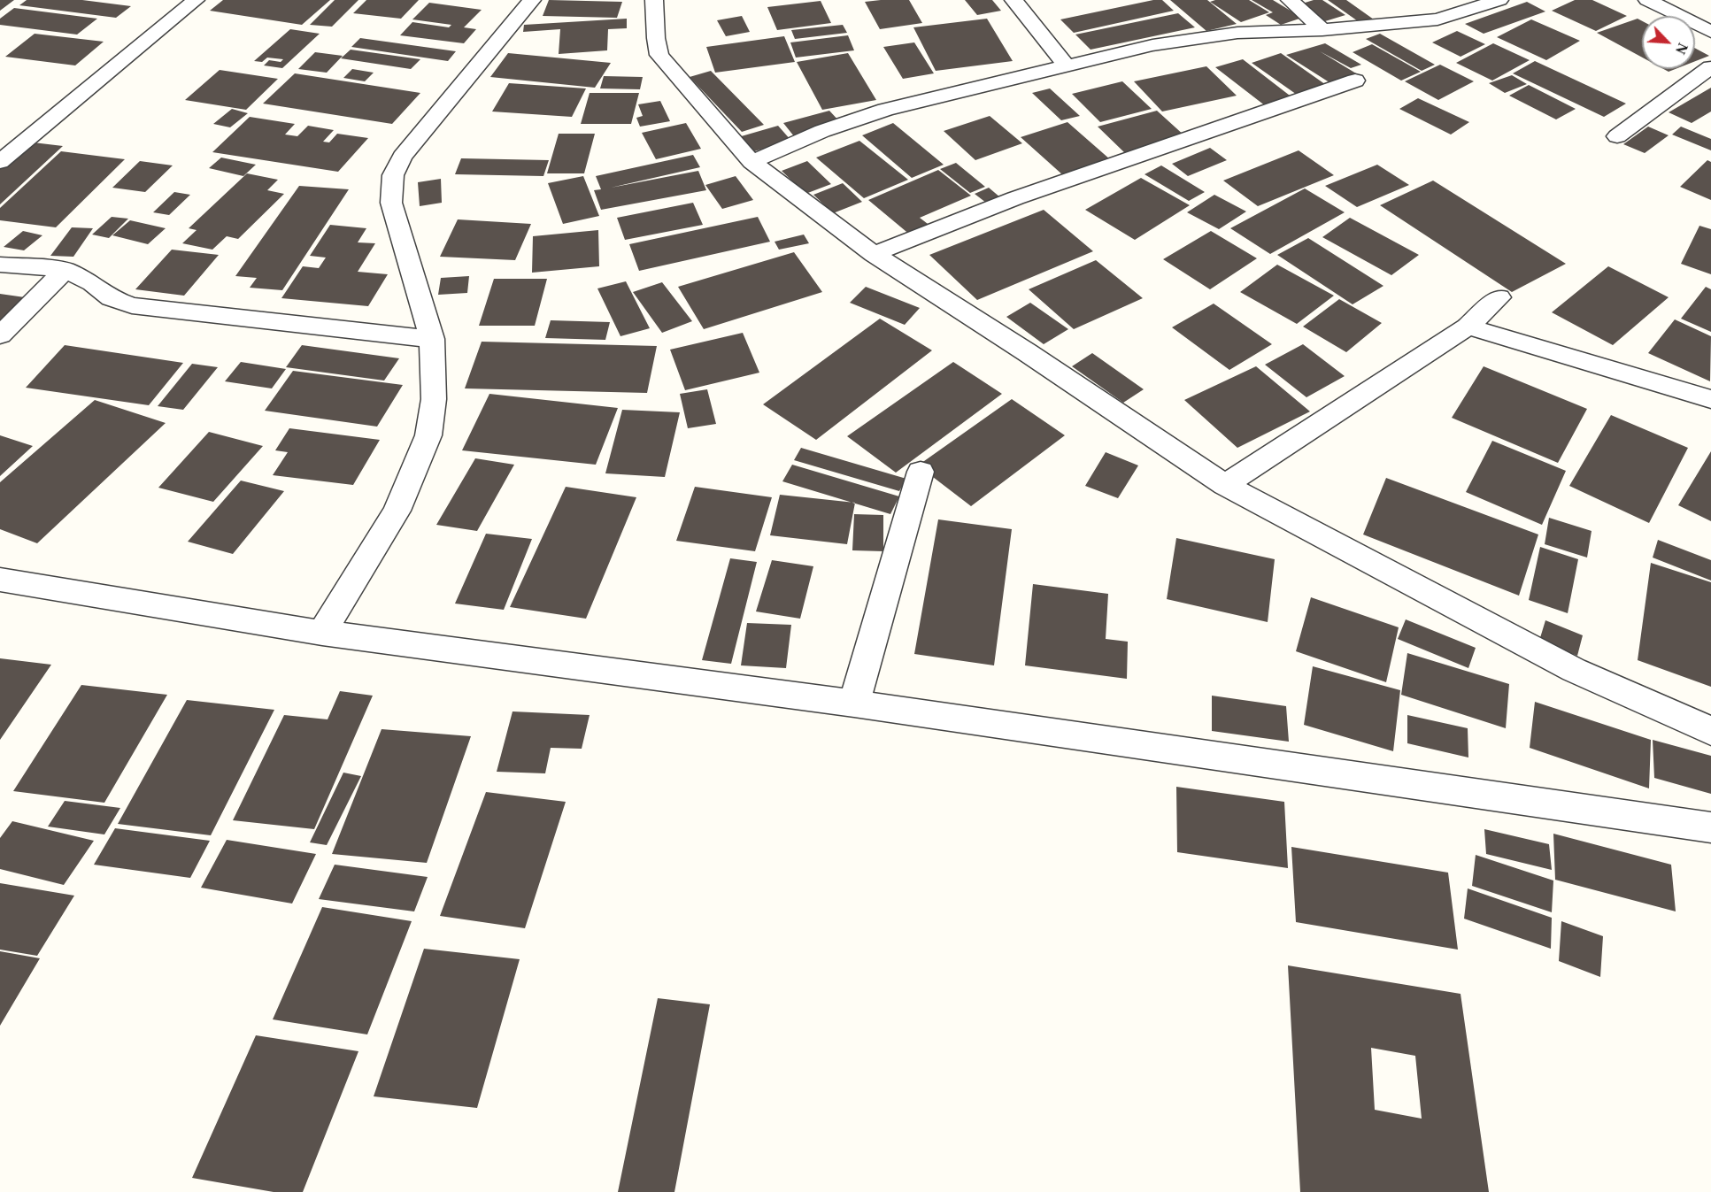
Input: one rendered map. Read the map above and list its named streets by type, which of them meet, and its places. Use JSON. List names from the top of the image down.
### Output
{
  "north": "bottom right"
}
